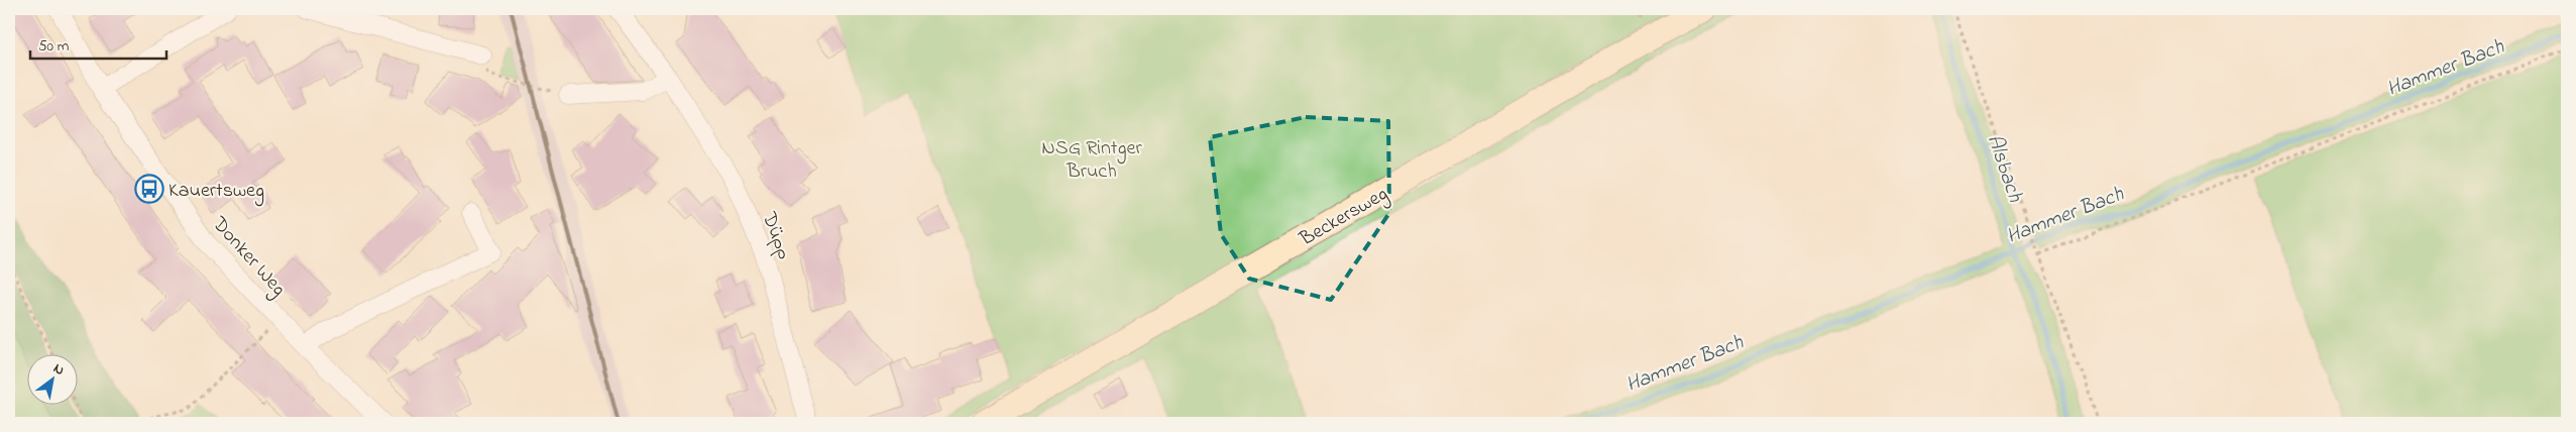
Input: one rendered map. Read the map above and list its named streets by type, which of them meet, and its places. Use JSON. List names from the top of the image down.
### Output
{
  "streets": {
    "street": ["Beckersweg", "Düpp", "Donker Weg"]
  },
  "water": ["Hammer Bach", "Alsbach"],
  "parks": ["NSG Rintger Bruch"],
  "places": {
    "bus stop": ["Kauertsweg"]
  },
  "scale_bar": "50 m",
  "north": "top right"
}
